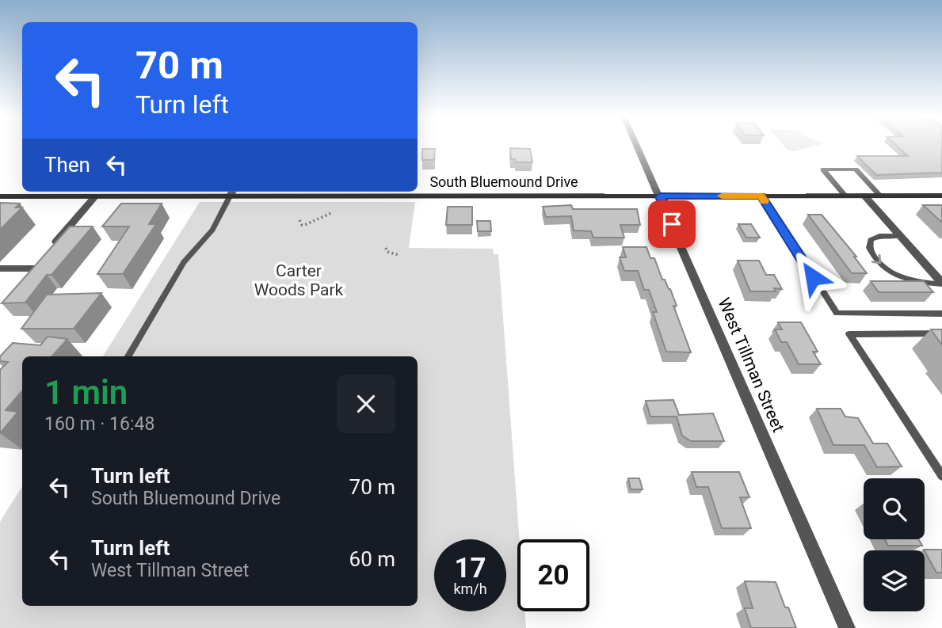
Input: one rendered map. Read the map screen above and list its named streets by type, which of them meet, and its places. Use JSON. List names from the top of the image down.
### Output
{
  "streets": {
    "main road": ["South Bluemound Drive"],
    "street": ["West Tillman Street"]
  },
  "crossings": [
    ["South Bluemound Drive", "West Tillman Street"]
  ],
  "parks": ["Carter Woods Park"],
  "page": {
    "turn": ["70 m", "Turn left"],
    "then": "Then",
    "heading": ["1 min", "160 m · 16:48"],
    "list": [
      {
        "name": "Turn left",
        "note": "South Bluemound Drive",
        "value": "70 m"
      },
      {
        "name": "Turn left",
        "note": "West Tillman Street",
        "value": "60 m"
      }
    ],
    "speed": "17 km/h",
    "limit": "20"
  }
}
